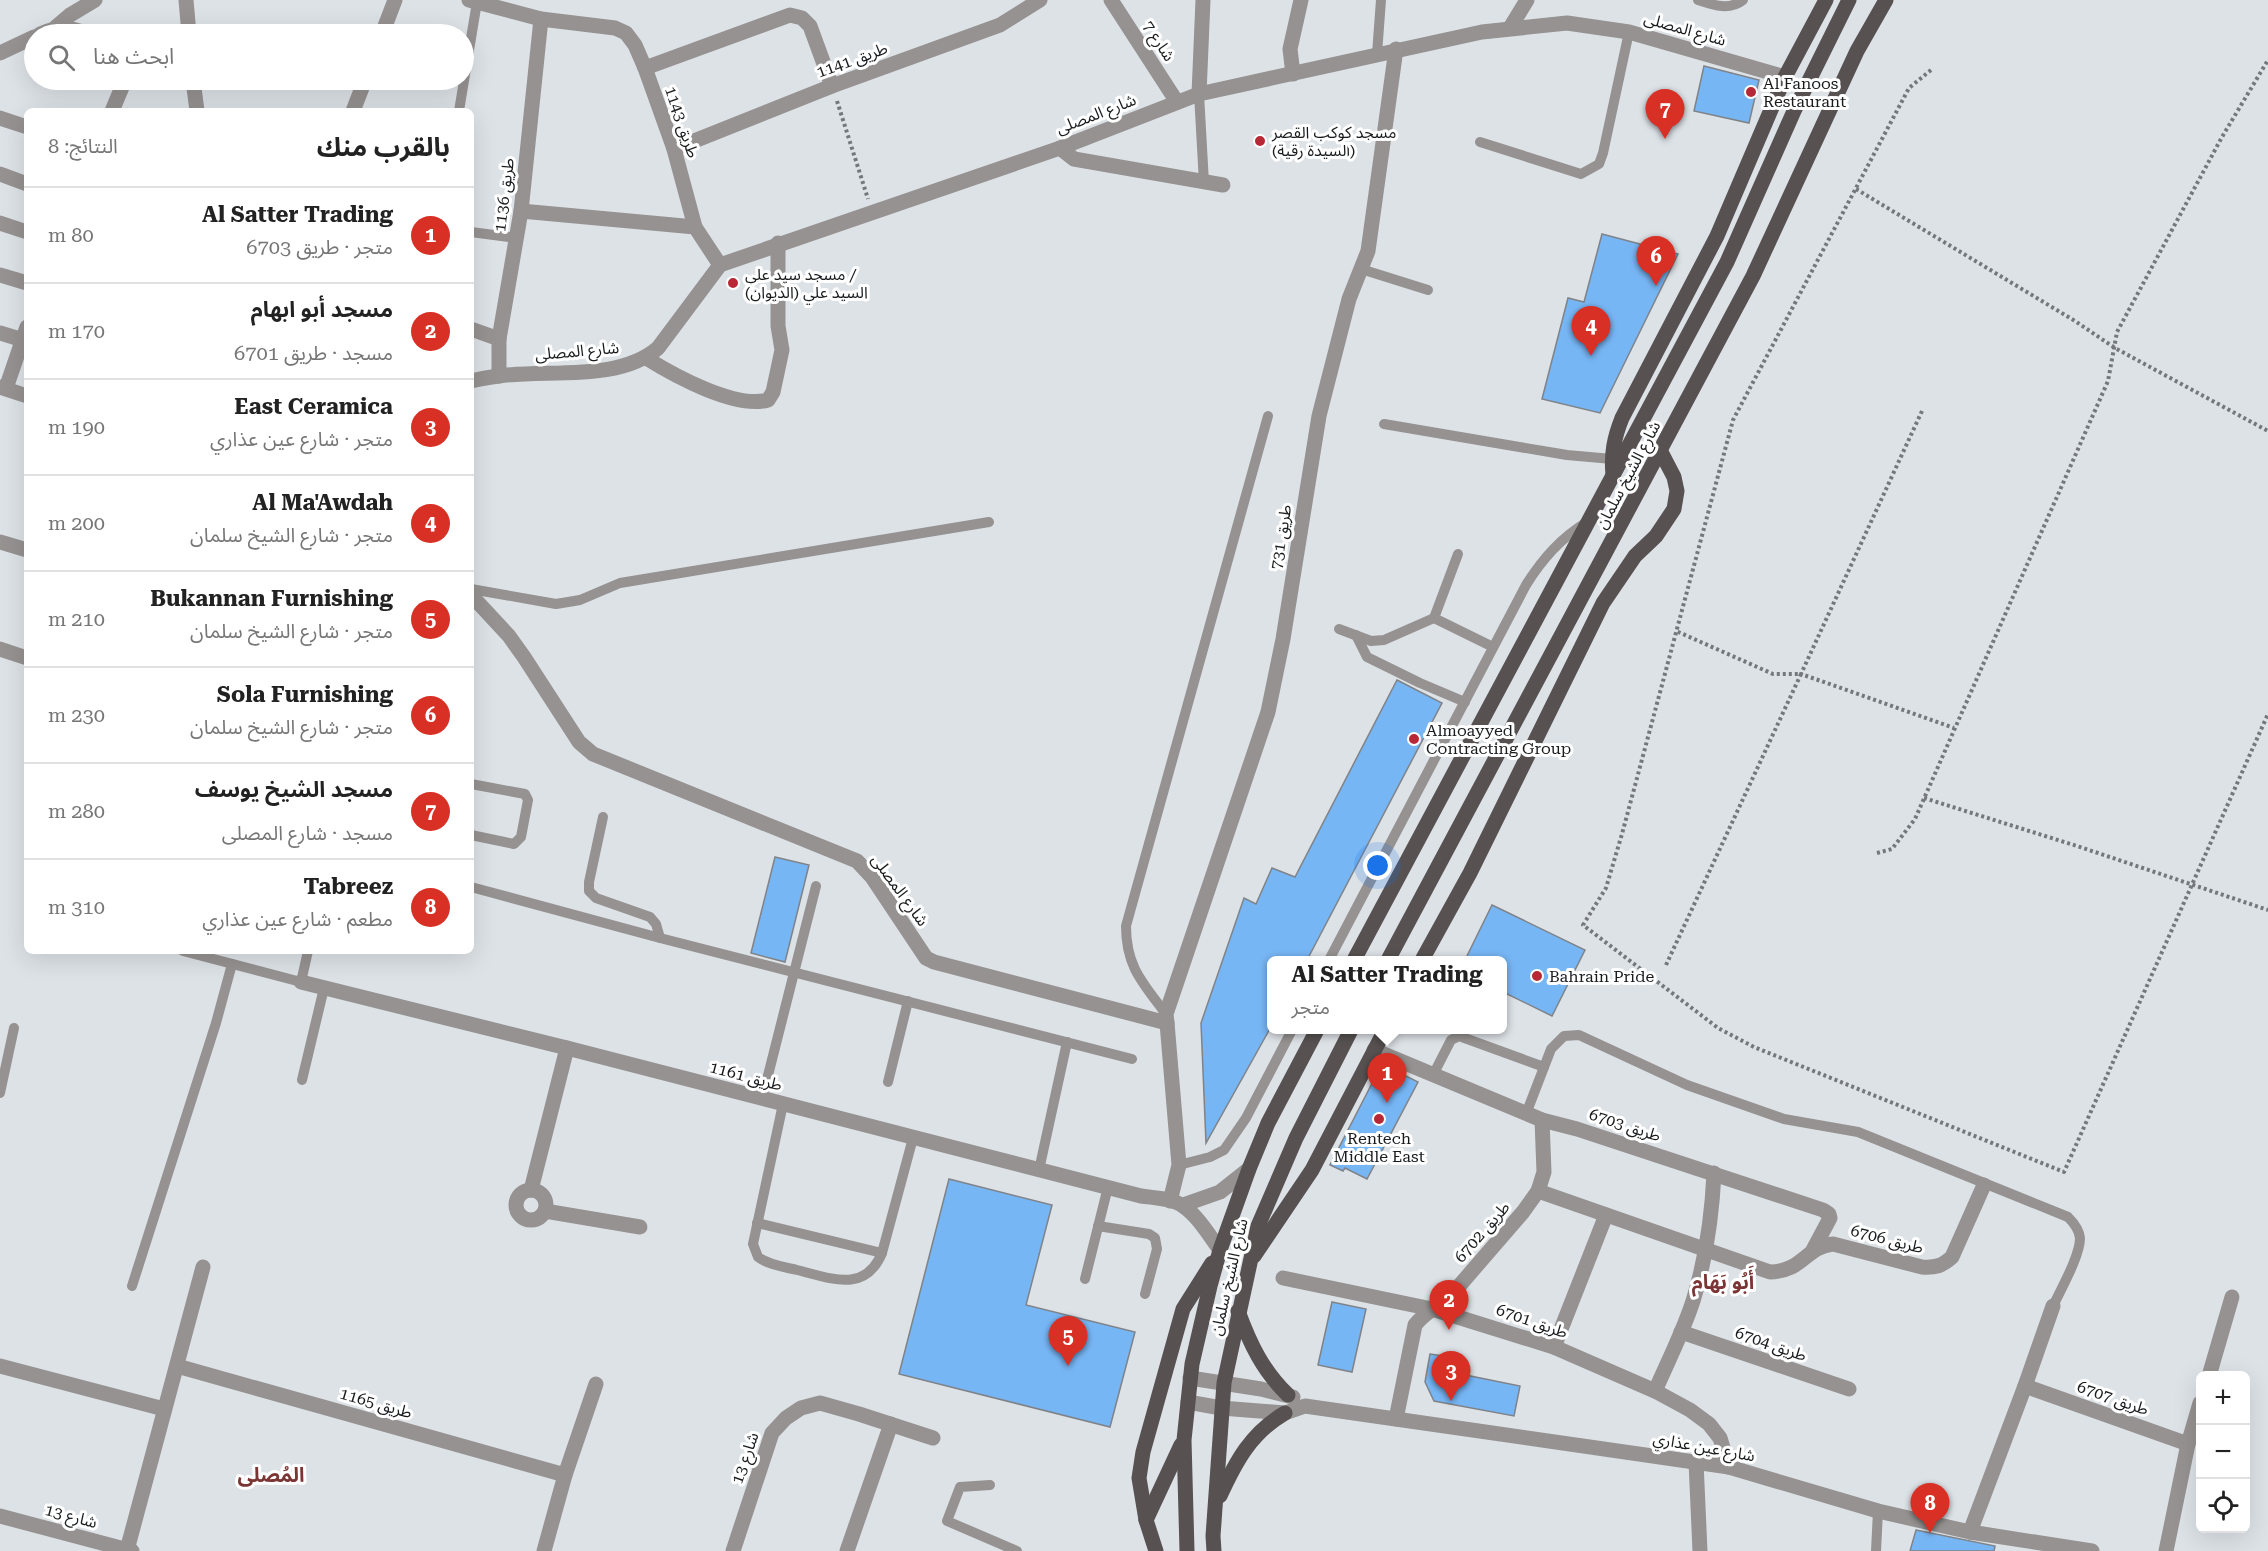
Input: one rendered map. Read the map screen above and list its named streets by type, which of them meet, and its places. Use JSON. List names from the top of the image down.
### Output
{
  "streets": {
    "main road": ["شارع الشيخ سلمان"],
    "street": [
      "شارع المصلى",
      "شارع 7",
      "طريق 1141",
      "طريق 1143",
      "طريق 1136",
      "طريق 731",
      "طريق 1161",
      "طريق 6703",
      "طريق 6702",
      "طريق 6706",
      "طريق 6701",
      "طريق 6704",
      "طريق 6707",
      "طريق 1165",
      "شارع عين عذاري",
      "شارع 13"
    ]
  },
  "crossings": [
    ["شارع المصلى", "شارع 7"],
    ["شارع المصلى", "طريق 1143"],
    ["شارع المصلى", "طريق 1136"],
    ["شارع المصلى", "طريق 731"],
    ["طريق 1141", "طريق 1143"],
    ["طريق 1143", "طريق 1136"],
    ["شارع الشيخ سلمان", "شارع عين عذاري"],
    ["طريق 6703", "طريق 6702"],
    ["طريق 6703", "طريق 6706"],
    ["طريق 6702", "طريق 6701"],
    ["طريق 6702", "شارع عين عذاري"],
    ["طريق 6701", "شارع عين عذاري"]
  ],
  "districts": ["أَبُو بَهَام", "المُصلى"],
  "places": [
    "Al Fanoos Restaurant",
    "مسجد كوكب القصر (السيدة رقية)",
    "مسجد سيد علي / السيد علي (الديوان)",
    "Almoayyed Contracting Group",
    "Bahrain Pride",
    "Rentech Middle East"
  ],
  "page": {
    "search": "ابحث هنا",
    "pins": [
      "7",
      "6",
      "4",
      "1",
      "2",
      "5",
      "3",
      "8"
    ],
    "heading": ["بالقرب منك", "النتائج: 8"],
    "list": [
      {
        "mark": "1",
        "name": "Al Satter Trading",
        "note": "متجر · طريق 6703",
        "value": "80 m"
      },
      {
        "mark": "2",
        "name": "مسجد أبو ابهام",
        "note": "مسجد · طريق 6701",
        "value": "170 m"
      },
      {
        "mark": "3",
        "name": "East Ceramica",
        "note": "متجر · شارع عين عذاري",
        "value": "190 m"
      },
      {
        "mark": "4",
        "name": "Al Ma'Awdah",
        "note": "متجر · شارع الشيخ سلمان",
        "value": "200 m"
      },
      {
        "mark": "5",
        "name": "Bukannan Furnishing",
        "note": "متجر · شارع الشيخ سلمان",
        "value": "210 m"
      },
      {
        "mark": "6",
        "name": "Sola Furnishing",
        "note": "متجر · شارع الشيخ سلمان",
        "value": "230 m"
      },
      {
        "mark": "7",
        "name": "مسجد الشيخ يوسف",
        "note": "مسجد · شارع المصلى",
        "value": "280 m"
      },
      {
        "mark": "8",
        "name": "Tabreez",
        "note": "مطعم · شارع عين عذاري",
        "value": "310 m"
      }
    ],
    "popup": ["Al Satter Trading", "متجر"],
    "map_buttons": ["+", "−"]
  }
}
